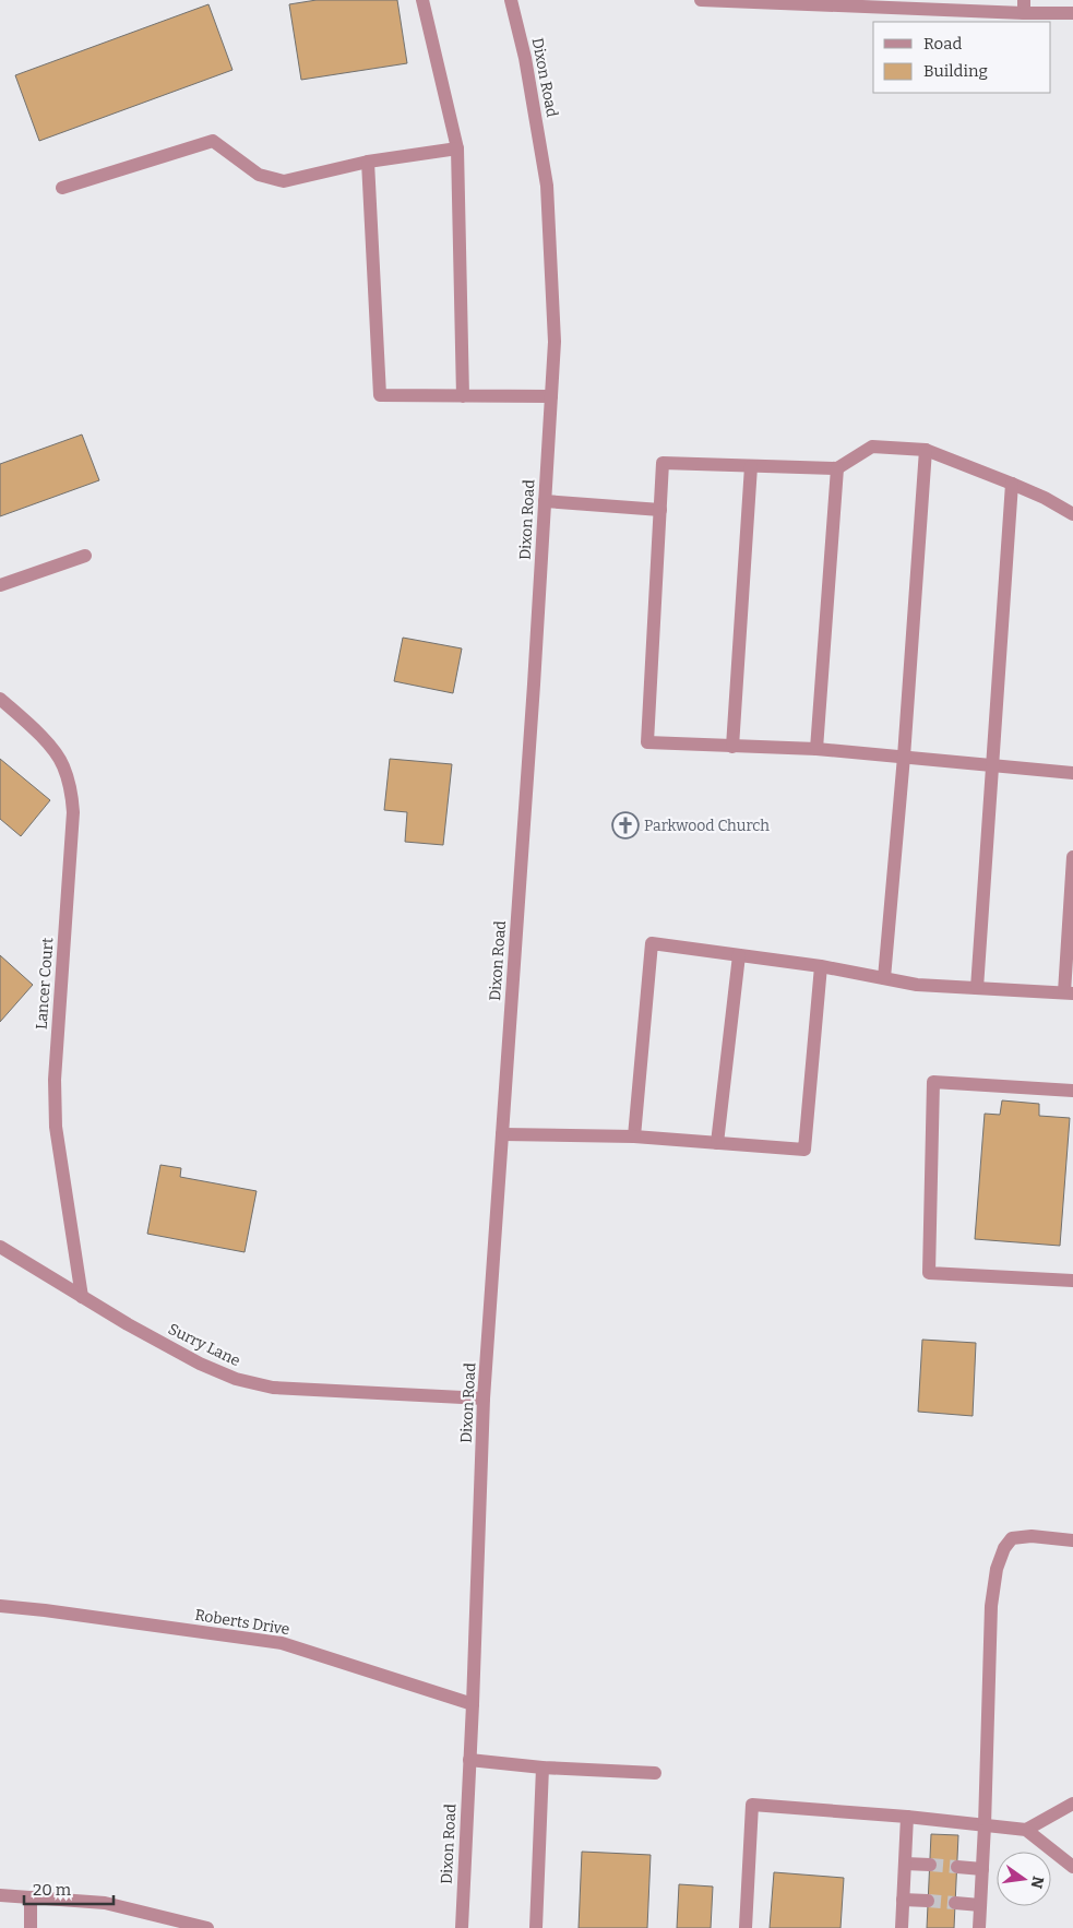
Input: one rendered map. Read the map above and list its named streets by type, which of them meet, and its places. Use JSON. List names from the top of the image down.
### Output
{
  "streets": {
    "street": [
      "Dixon Road",
      "Lancer Court",
      "Surry Lane",
      "Roberts Drive"
    ]
  },
  "crossings": [
    ["Dixon Road", "Surry Lane"],
    ["Dixon Road", "Roberts Drive"],
    ["Lancer Court", "Surry Lane"]
  ],
  "places": {
    "church": ["Parkwood Church"]
  },
  "legend": ["Road", "Building"],
  "scale_bar": "20 m",
  "north": "right"
}
